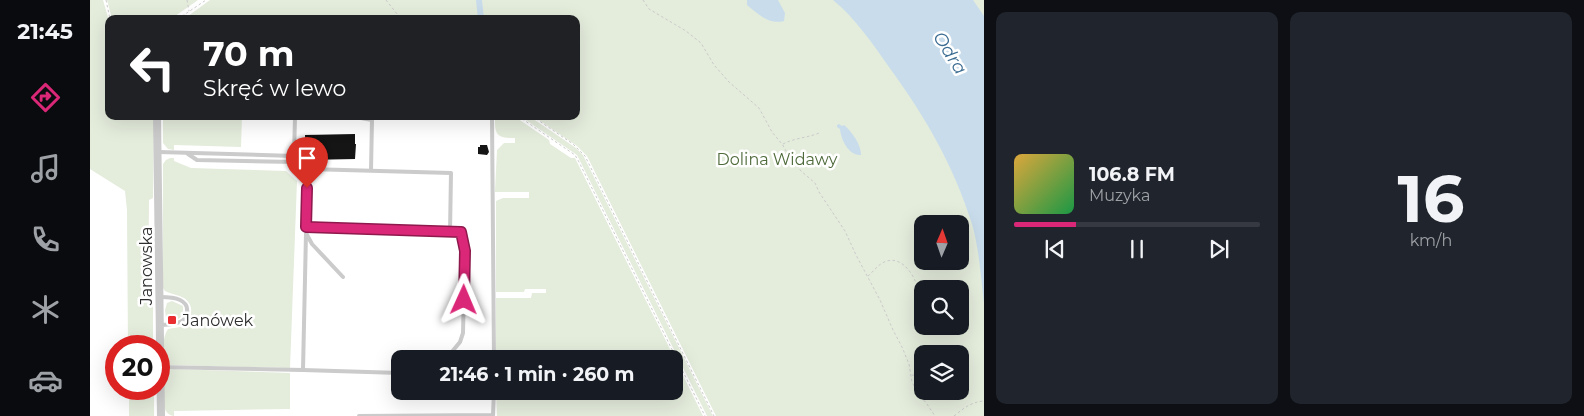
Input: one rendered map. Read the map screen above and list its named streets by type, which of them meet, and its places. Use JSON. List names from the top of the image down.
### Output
{
  "streets": {
    "street": ["Janowska"]
  },
  "water": ["Odra"],
  "parks": ["Dolina Widawy"],
  "places": {
    "transit": ["Janówek"]
  },
  "north": "top",
  "page": {
    "tabs": "21:45",
    "tile": ["16", "km/h"],
    "turn": ["70 m", "Skręć w lewo"],
    "song": ["106.8 FM", "Muzyka"],
    "limit": "20",
    "trip": "21:46 · 1 min · 260 m"
  }
}
